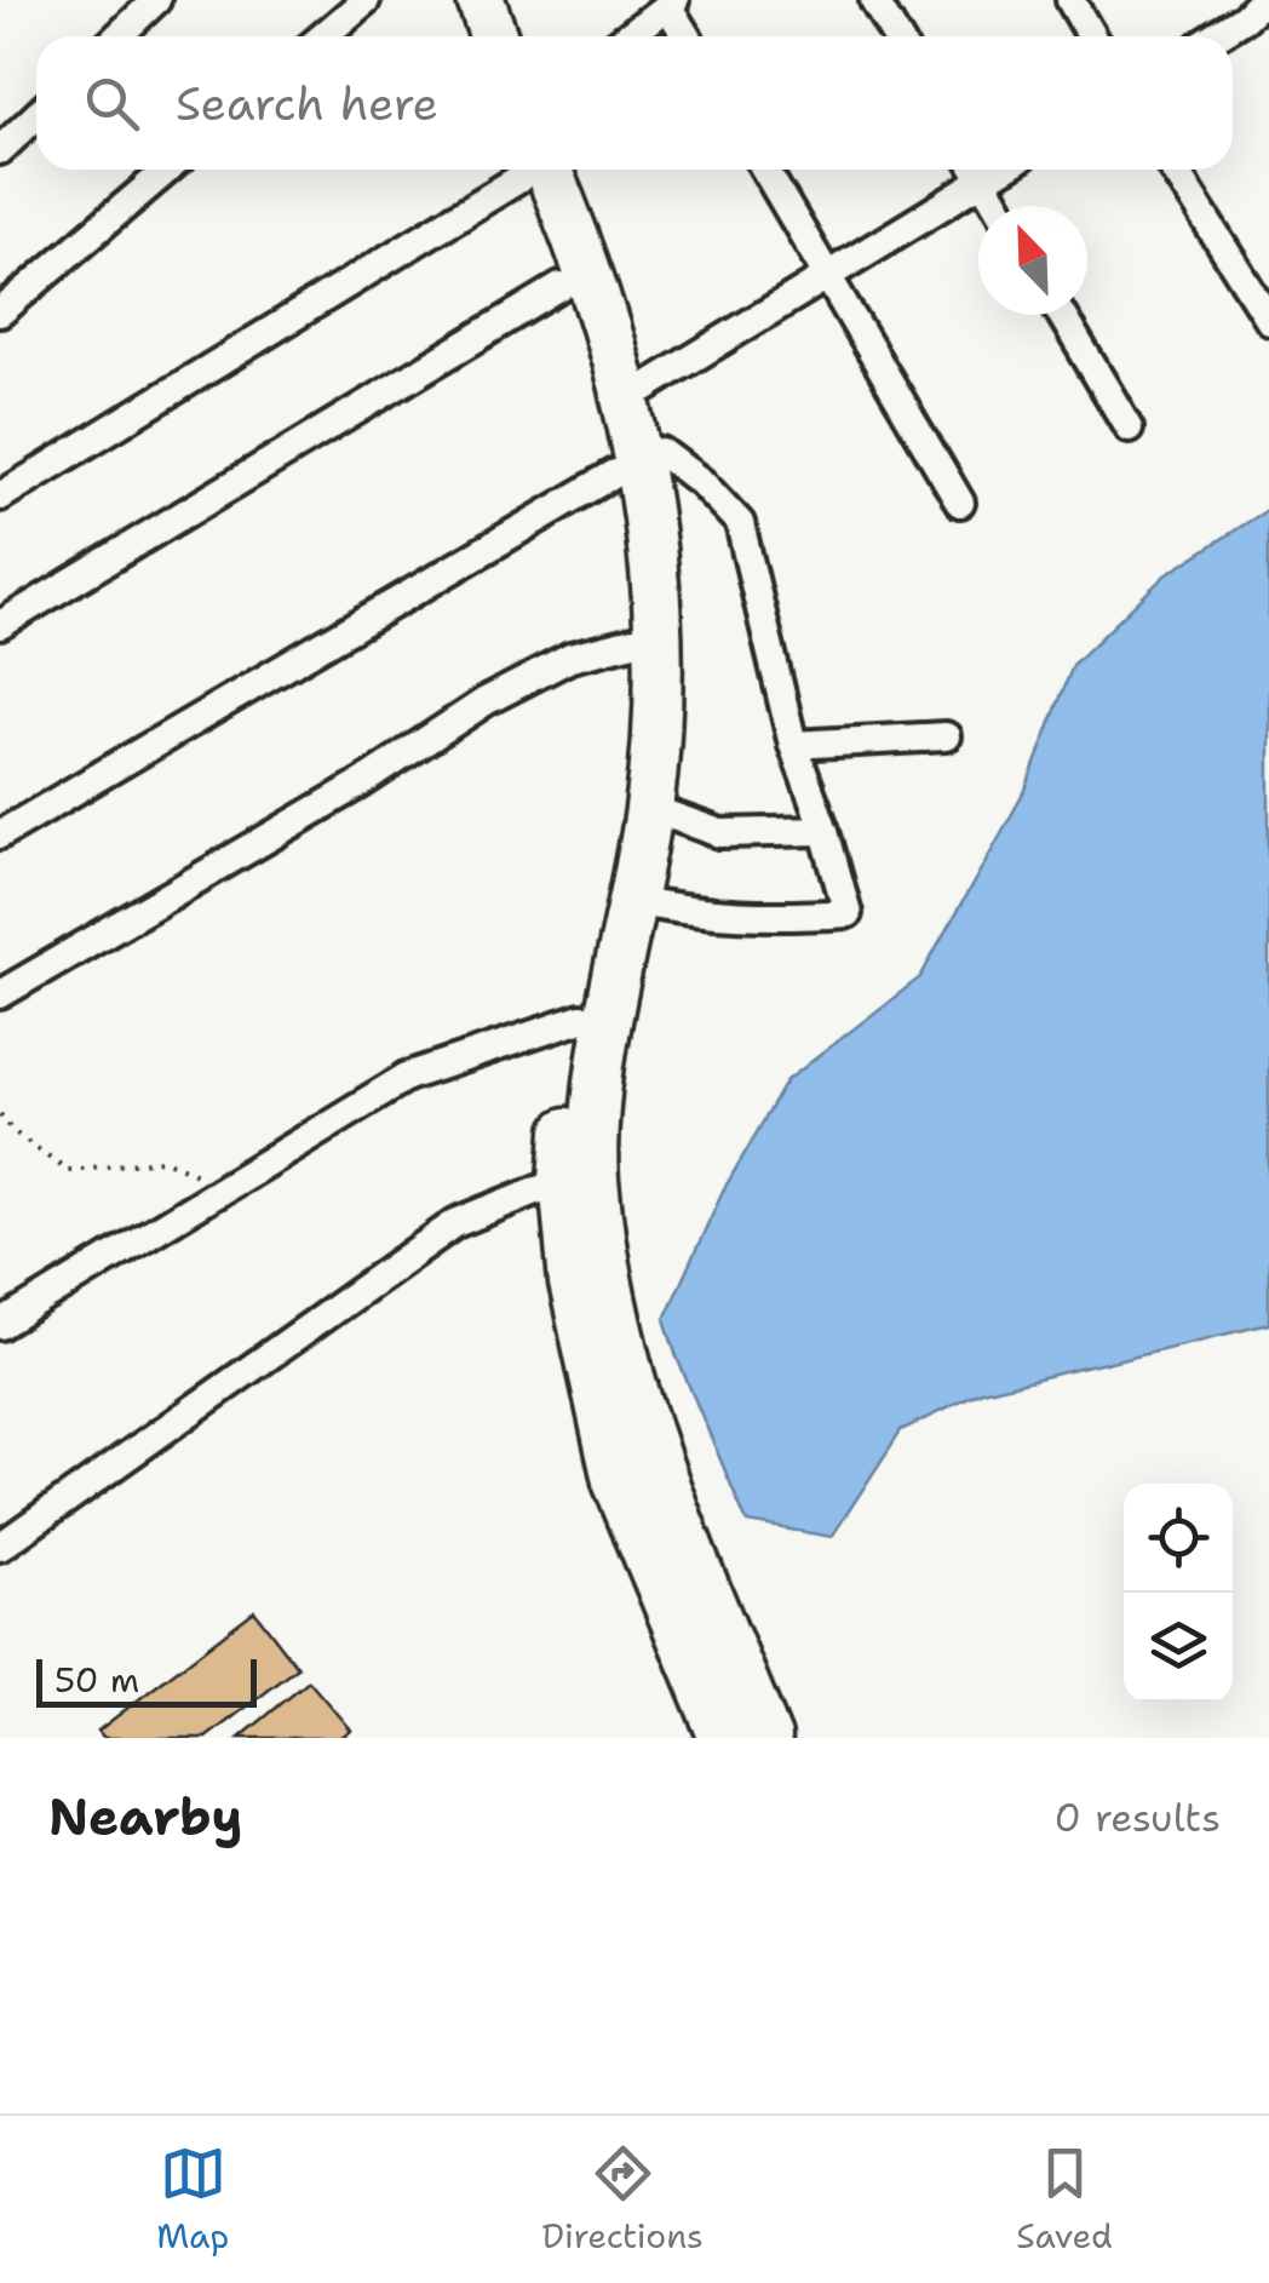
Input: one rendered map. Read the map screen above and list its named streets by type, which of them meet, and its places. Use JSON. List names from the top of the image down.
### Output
{
  "scale_bar": "50 m",
  "north": "top left",
  "page": {
    "search": "Search here",
    "scale": "50 m",
    "heading": ["Nearby", "0 results"],
    "nav": ["Map", "Directions", "Saved"]
  }
}
